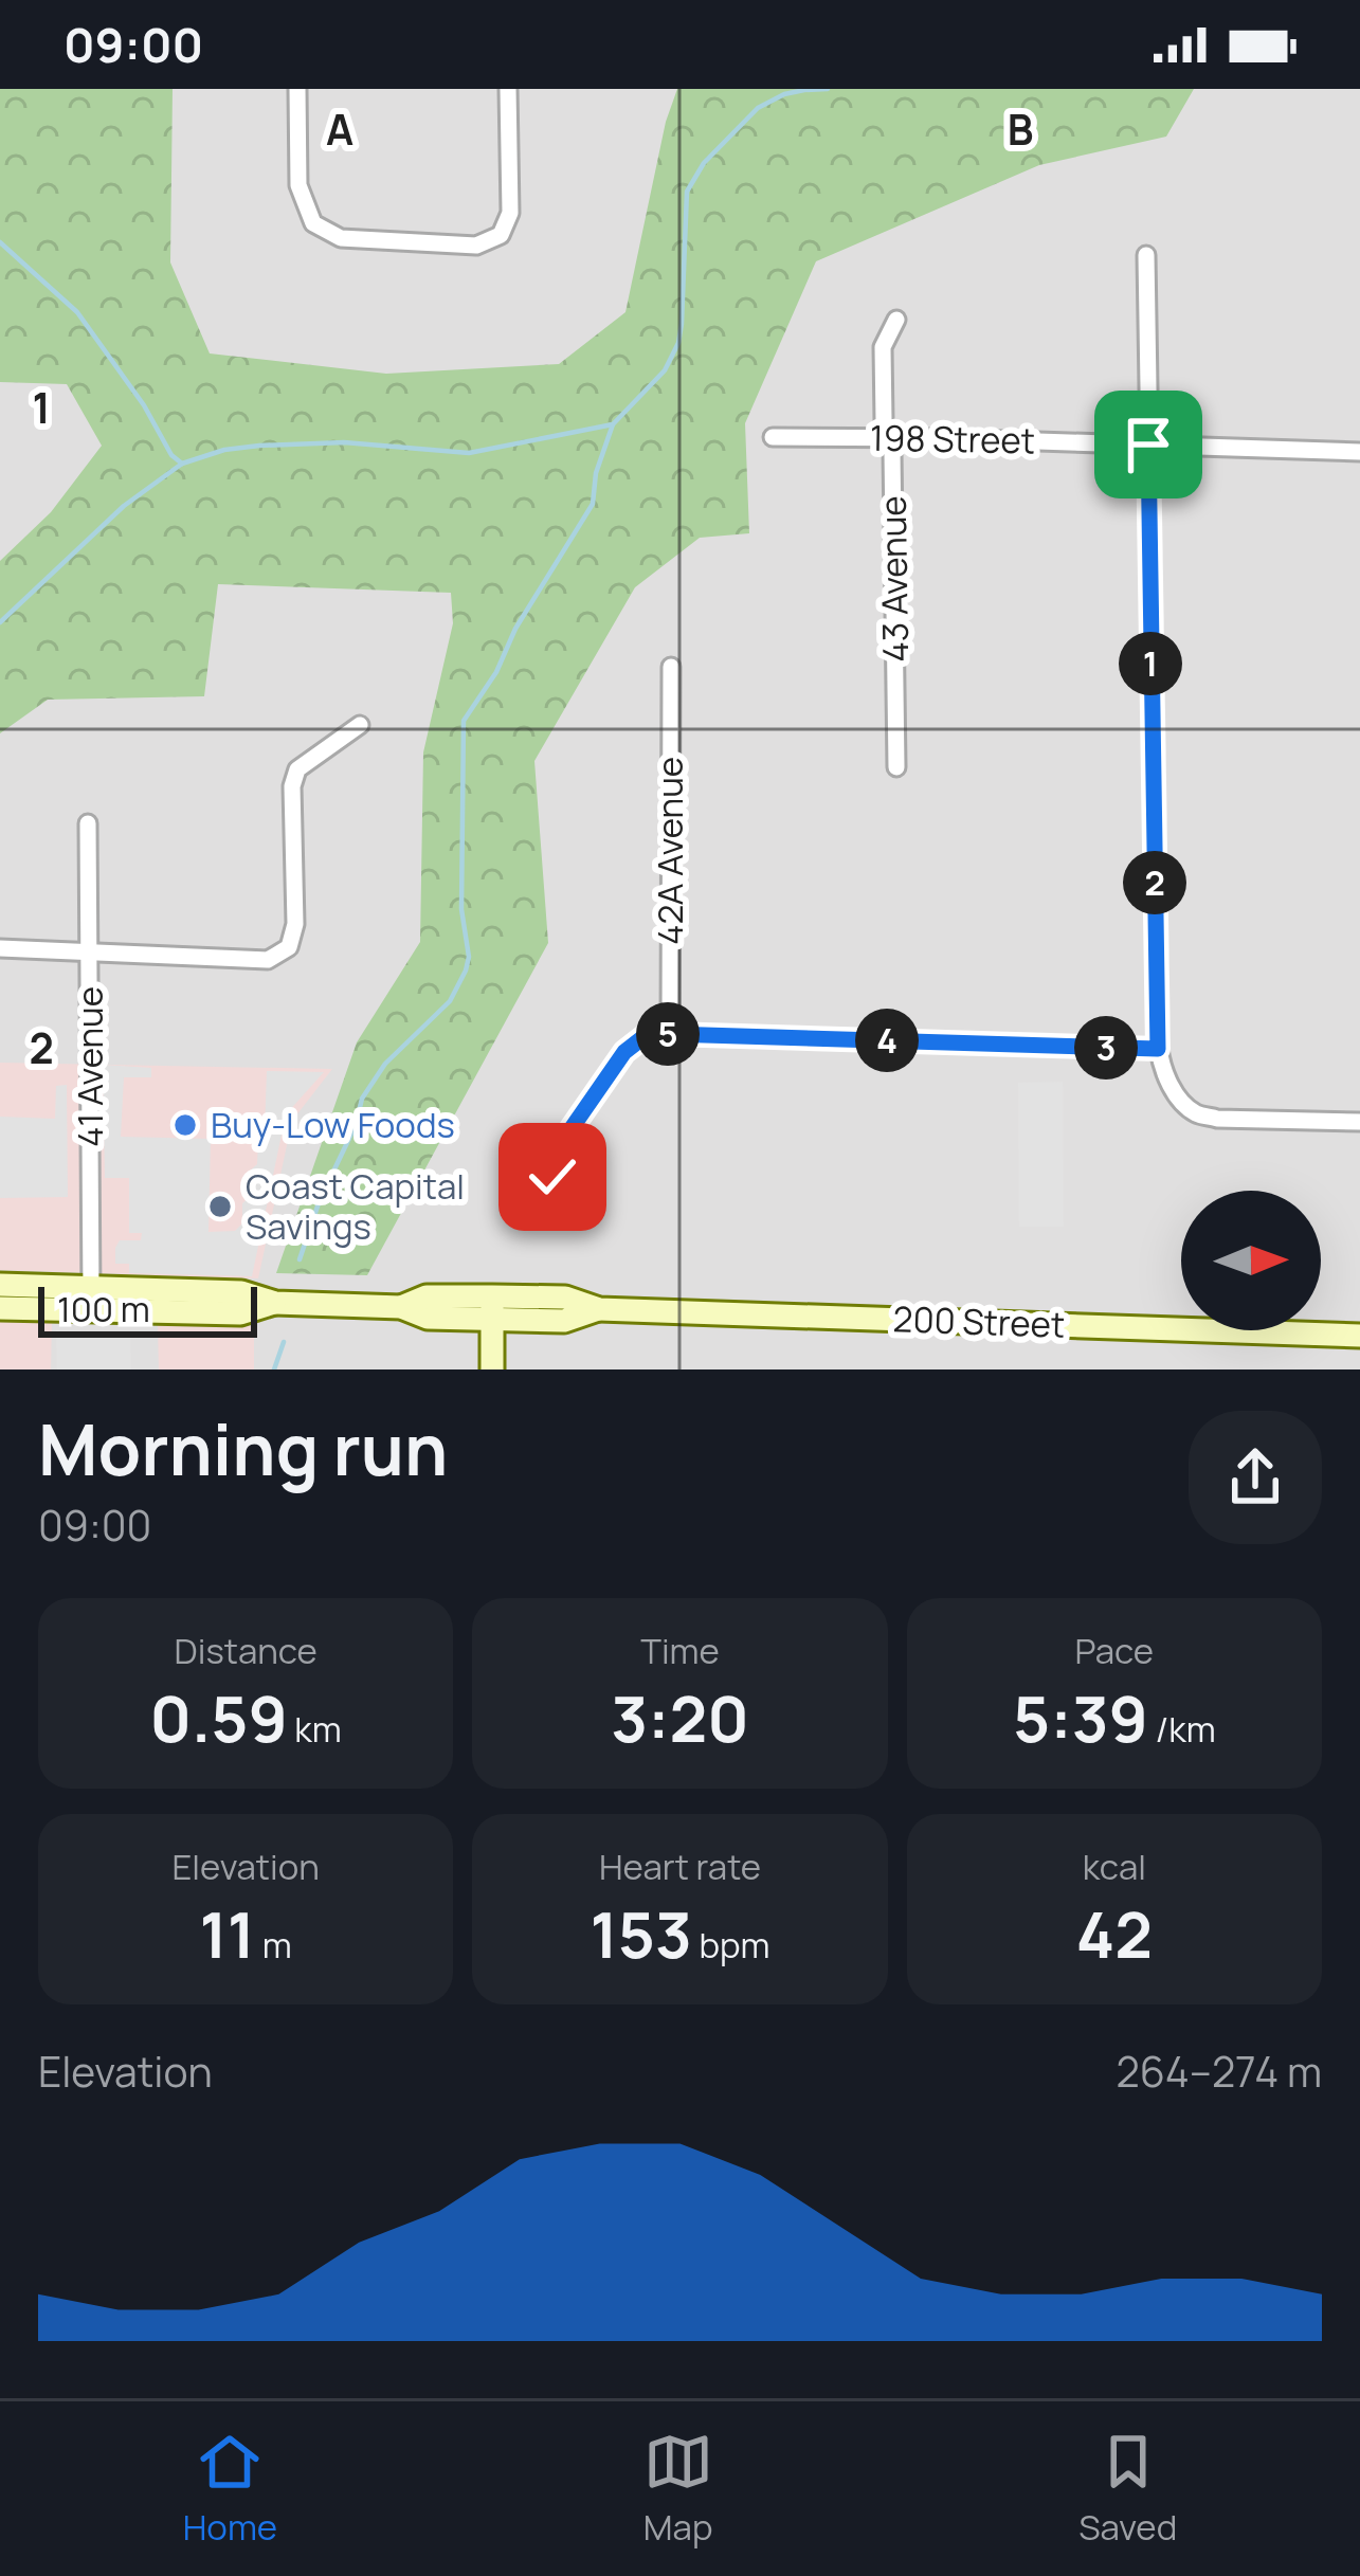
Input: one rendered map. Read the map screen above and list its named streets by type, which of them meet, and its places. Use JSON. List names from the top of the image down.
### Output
{
  "streets": {
    "main road": ["200 Street"],
    "street": [
      "198 Street",
      "43 Avenue",
      "42A Avenue",
      "41 Avenue"
    ]
  },
  "crossings": [
    ["198 Street", "43 Avenue"],
    ["41 Avenue", "200 Street"]
  ],
  "places": ["Buy-Low Foods", "Coast Capital Savings"],
  "scale_bar": "100 m",
  "north": "right",
  "page": {
    "status": "09:00",
    "pins": [
      "1",
      "2",
      "5",
      "4",
      "3"
    ],
    "scale": "100 m",
    "heading": ["Morning run", "09:00"],
    "stats": [
      ["Distance", "0.59 km"],
      ["Time", "3:20"],
      ["Pace", "5:39 /km"],
      ["Elevation", "11 m"],
      ["Heart rate", "153 bpm"],
      ["kcal", "42"]
    ],
    "chart": ["Elevation", "264–274 m"],
    "tabs": ["Home", "Map", "Saved"]
  },
  "grid": {
    "columns": ["A", "B"],
    "rows": ["1", "2"]
  }
}
